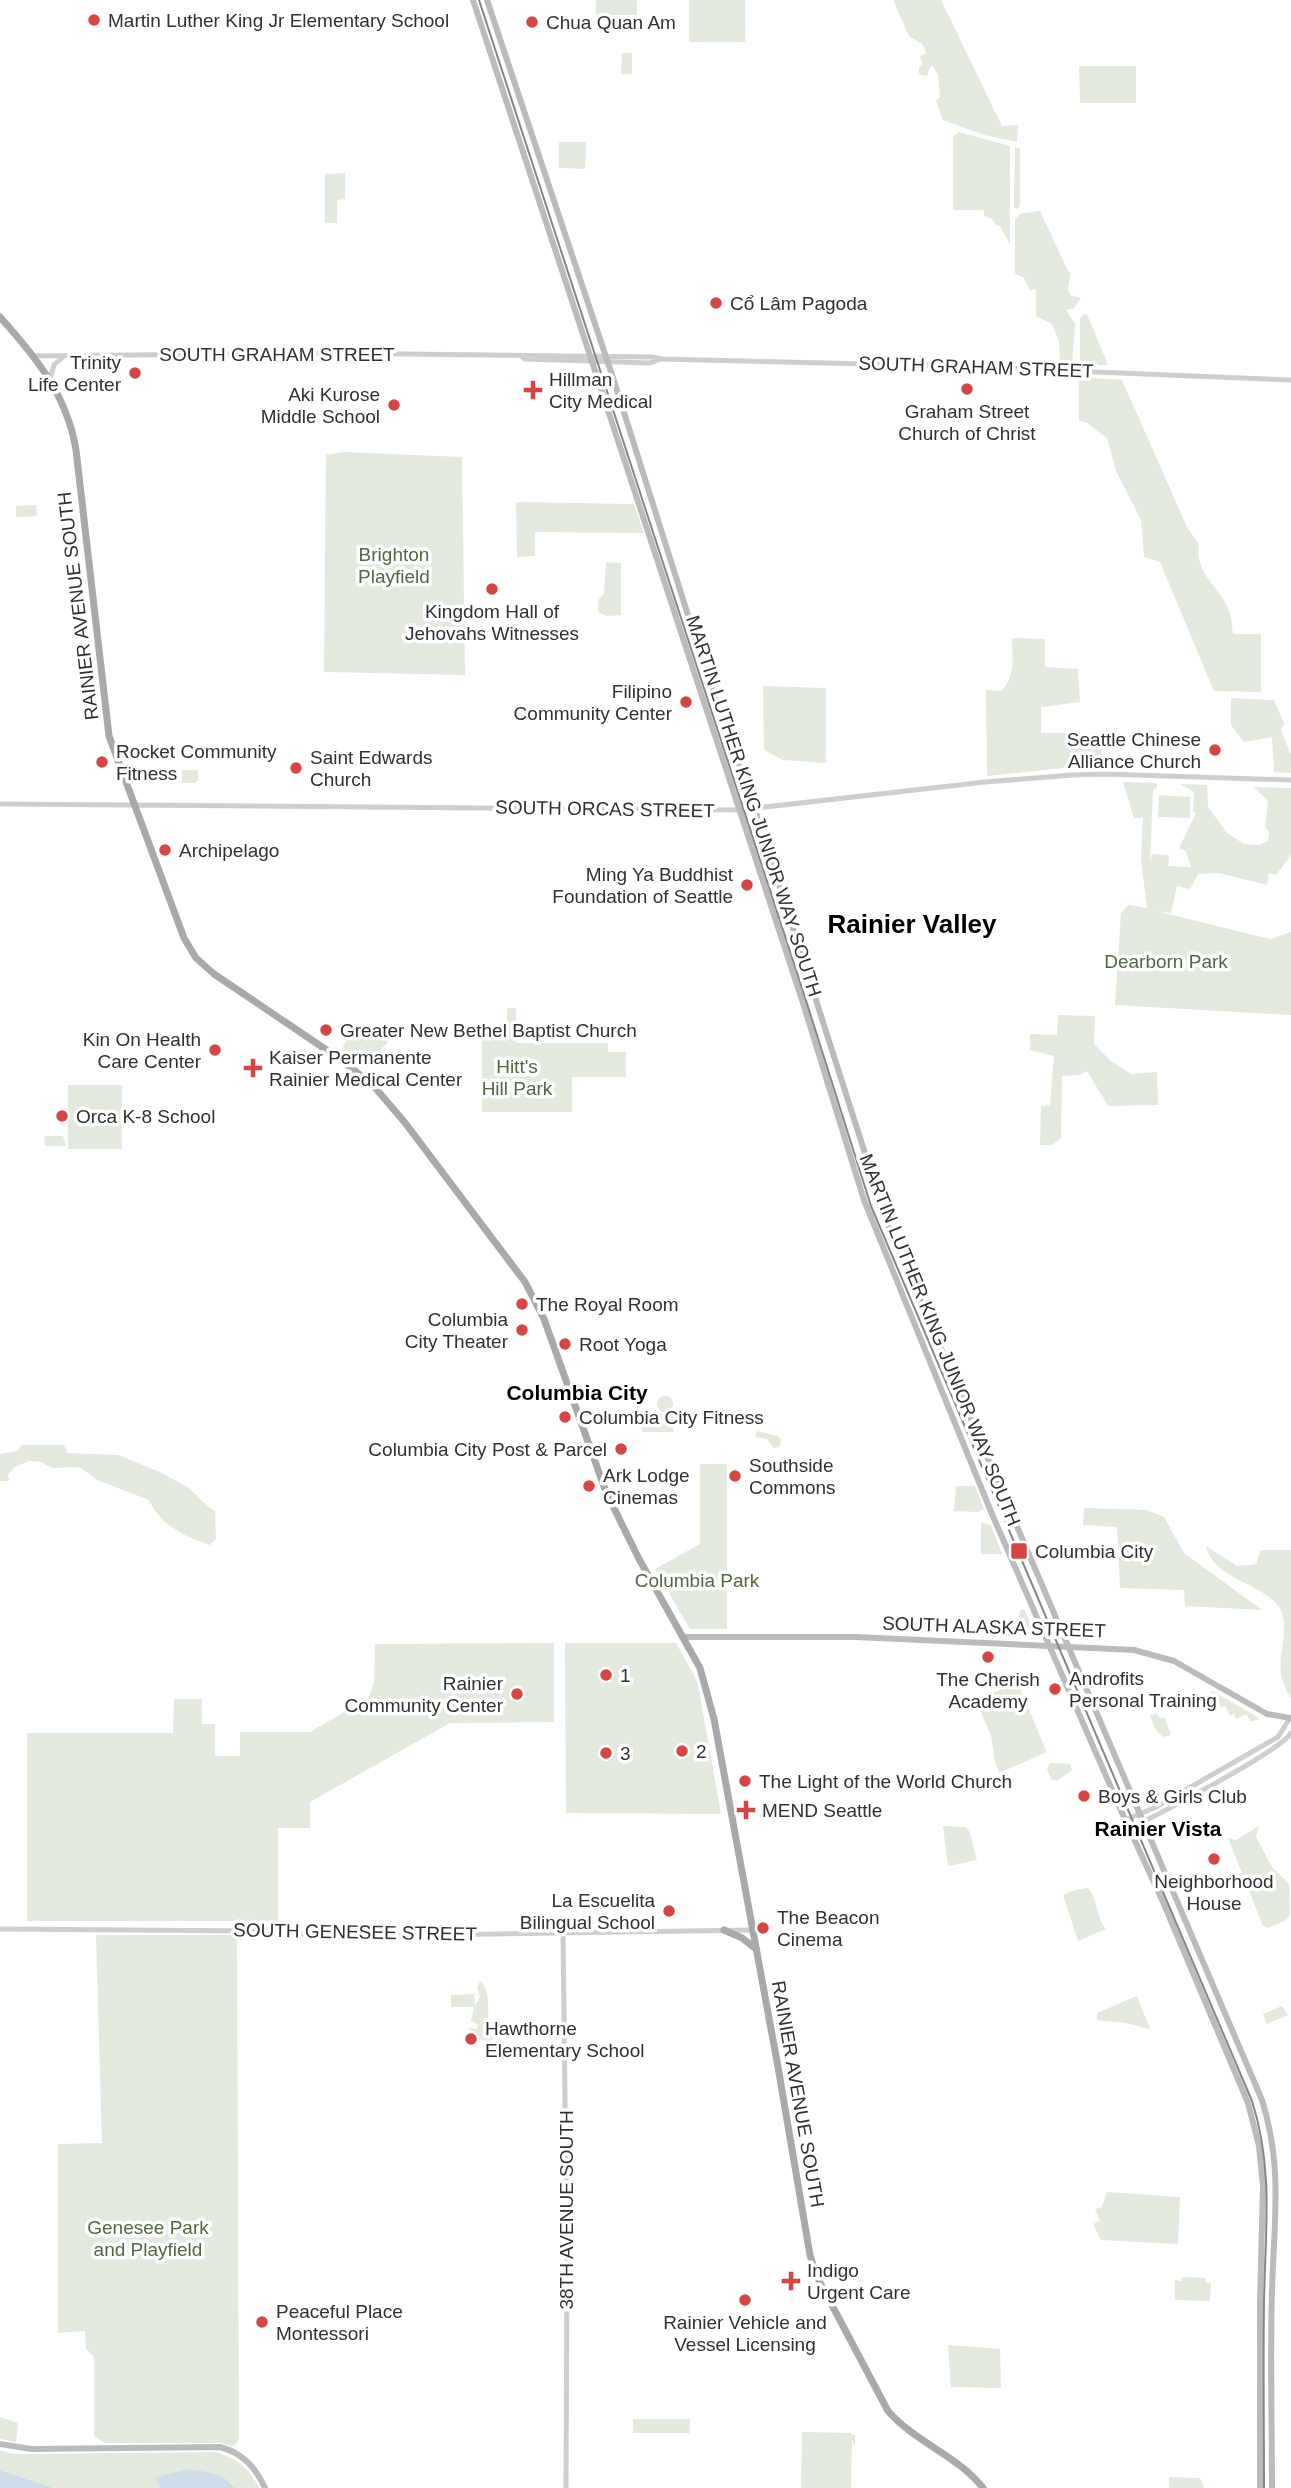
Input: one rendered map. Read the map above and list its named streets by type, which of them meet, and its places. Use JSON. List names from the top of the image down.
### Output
{
  "streets": {
    "main road": ["RAINIER AVENUE SOUTH", "MARTIN LUTHER KING JUNIOR WAY SOUTH", "SOUTH ALASKA STREET"],
    "street": [
      "SOUTH GRAHAM STREET",
      "SOUTH ORCAS STREET",
      "SOUTH GENESEE STREET",
      "38TH AVENUE SOUTH"
    ]
  },
  "crossings": [
    ["SOUTH GRAHAM STREET", "RAINIER AVENUE SOUTH"],
    ["SOUTH GRAHAM STREET", "MARTIN LUTHER KING JUNIOR WAY SOUTH"],
    ["RAINIER AVENUE SOUTH", "SOUTH ORCAS STREET"],
    ["RAINIER AVENUE SOUTH", "SOUTH ALASKA STREET"],
    ["RAINIER AVENUE SOUTH", "SOUTH GENESEE STREET"],
    ["MARTIN LUTHER KING JUNIOR WAY SOUTH", "SOUTH ORCAS STREET"],
    ["MARTIN LUTHER KING JUNIOR WAY SOUTH", "SOUTH ALASKA STREET"],
    ["SOUTH GENESEE STREET", "38TH AVENUE SOUTH"]
  ],
  "districts": ["Rainier Valley", "Columbia City", "Rainier Vista"],
  "parks": [
    "Brighton Playfield",
    "Dearborn Park",
    "Hitt's Hill Park",
    "Columbia Park",
    "Genesee Park and Playfield"
  ],
  "places": {
    "other": [
      "Martin Luther King Jr Elementary School",
      "Chua Quan Am",
      "Cổ Lâm Pagoda",
      "Trinity Life Center",
      "Graham Street Church of Christ",
      "Aki Kurose Middle School",
      "Kingdom Hall of Jehovahs Witnesses",
      "Filipino Community Center",
      "Seattle Chinese Alliance Church",
      "Rocket Community Fitness",
      "Saint Edwards Church",
      "Archipelago",
      "Ming Ya Buddhist Foundation of Seattle",
      "Greater New Bethel Baptist Church",
      "Kin On Health Care Center",
      "Orca K-8 School",
      "The Royal Room",
      "Columbia City Theater",
      "Root Yoga",
      "Columbia City Fitness",
      "Columbia City Post & Parcel",
      "Southside Commons",
      "Ark Lodge Cinemas",
      "The Cherish Academy",
      "1",
      "Androfits Personal Training",
      "Rainier Community Center",
      "2",
      "3",
      "The Light of the World Church",
      "Boys & Girls Club",
      "Neighborhood House",
      "La Escuelita Bilingual School",
      "The Beacon Cinema",
      "Hawthorne Elementary School",
      "Rainier Vehicle and Vessel Licensing",
      "Peaceful Place Montessori"
    ],
    "health": [
      "Hillman City Medical",
      "Kaiser Permanente Rainier Medical Center",
      "MEND Seattle",
      "Indigo Urgent Care"
    ],
    "transit": ["Columbia City"]
  }
}
